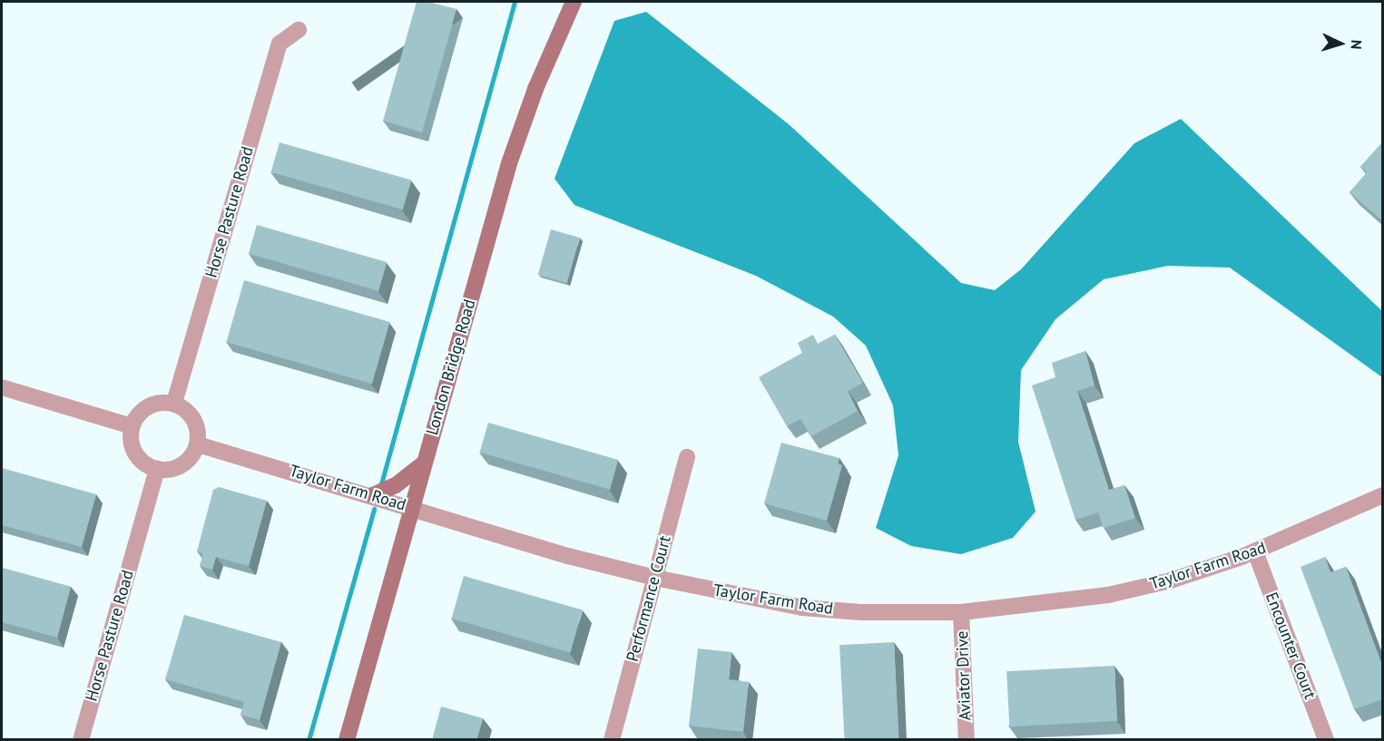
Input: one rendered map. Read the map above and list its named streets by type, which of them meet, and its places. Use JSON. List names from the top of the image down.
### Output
{
  "streets": {
    "street": [
      "Horse Pasture Road",
      "London Bridge Road",
      "Taylor Farm Road",
      "Performance Court",
      "Encounter Court",
      "Aviator Drive"
    ]
  },
  "crossings": [
    ["Horse Pasture Road", "Taylor Farm Road"],
    ["London Bridge Road", "Taylor Farm Road"],
    ["Taylor Farm Road", "Performance Court"],
    ["Taylor Farm Road", "Encounter Court"],
    ["Taylor Farm Road", "Aviator Drive"]
  ],
  "north": "right"
}
